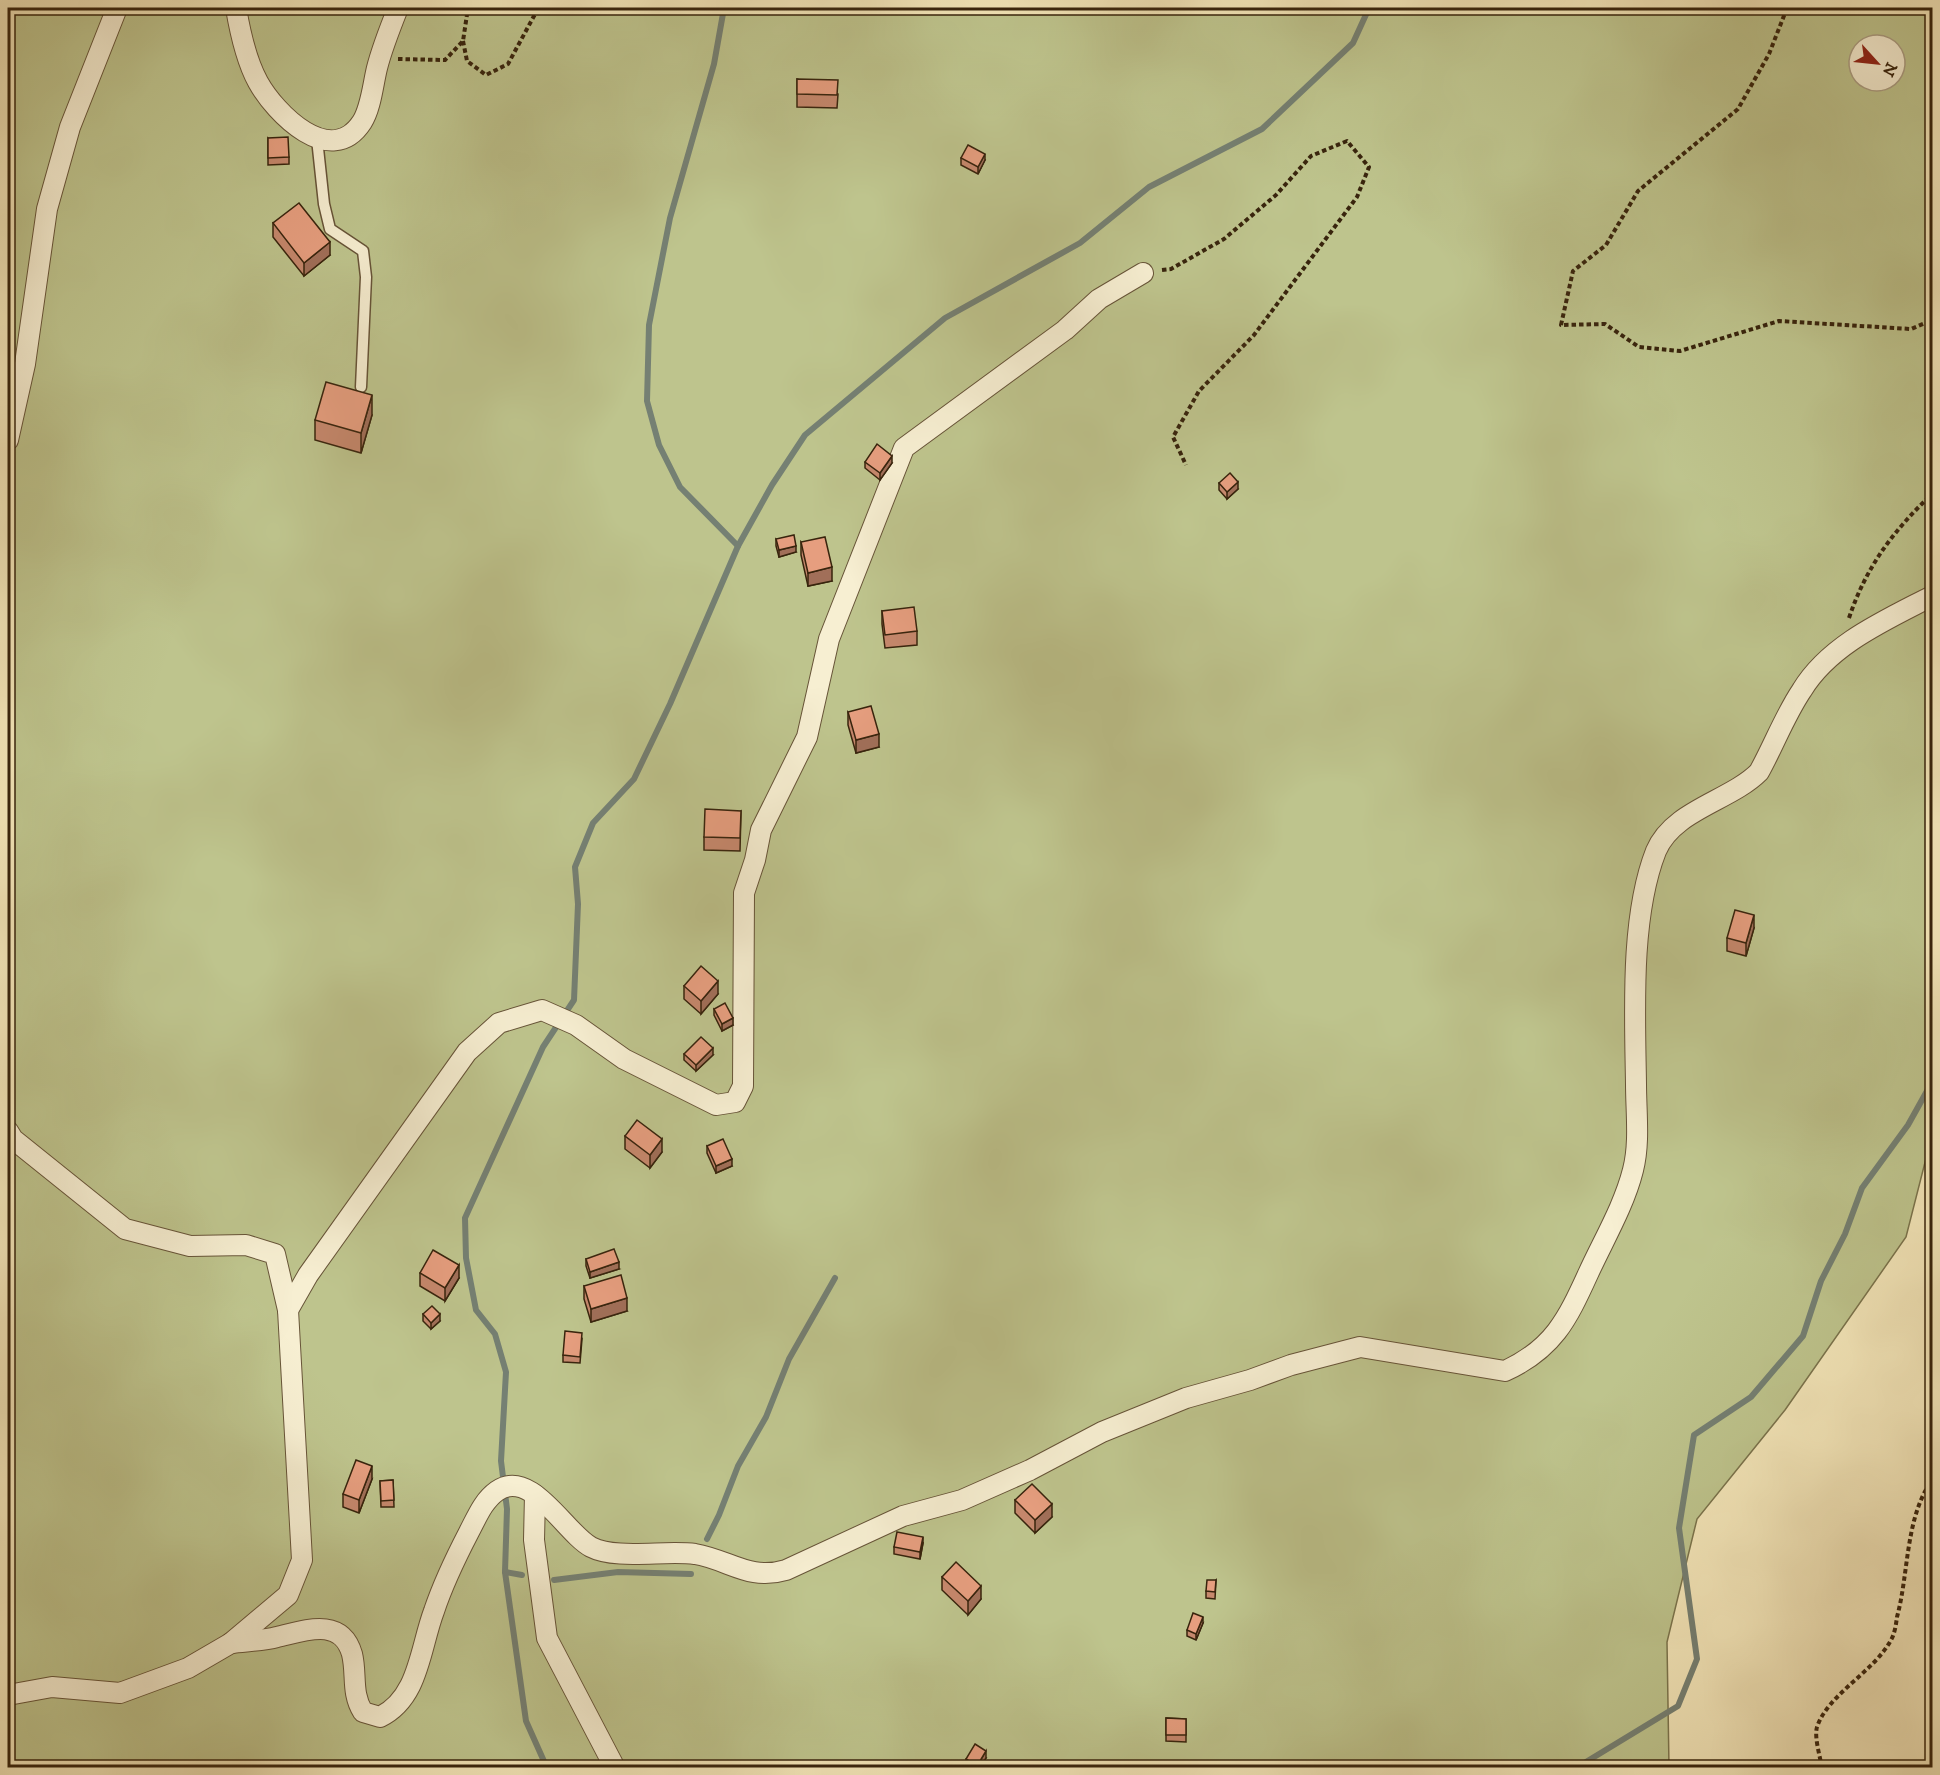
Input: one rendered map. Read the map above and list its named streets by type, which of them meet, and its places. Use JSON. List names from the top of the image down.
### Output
{
  "north": "bottom right"
}
